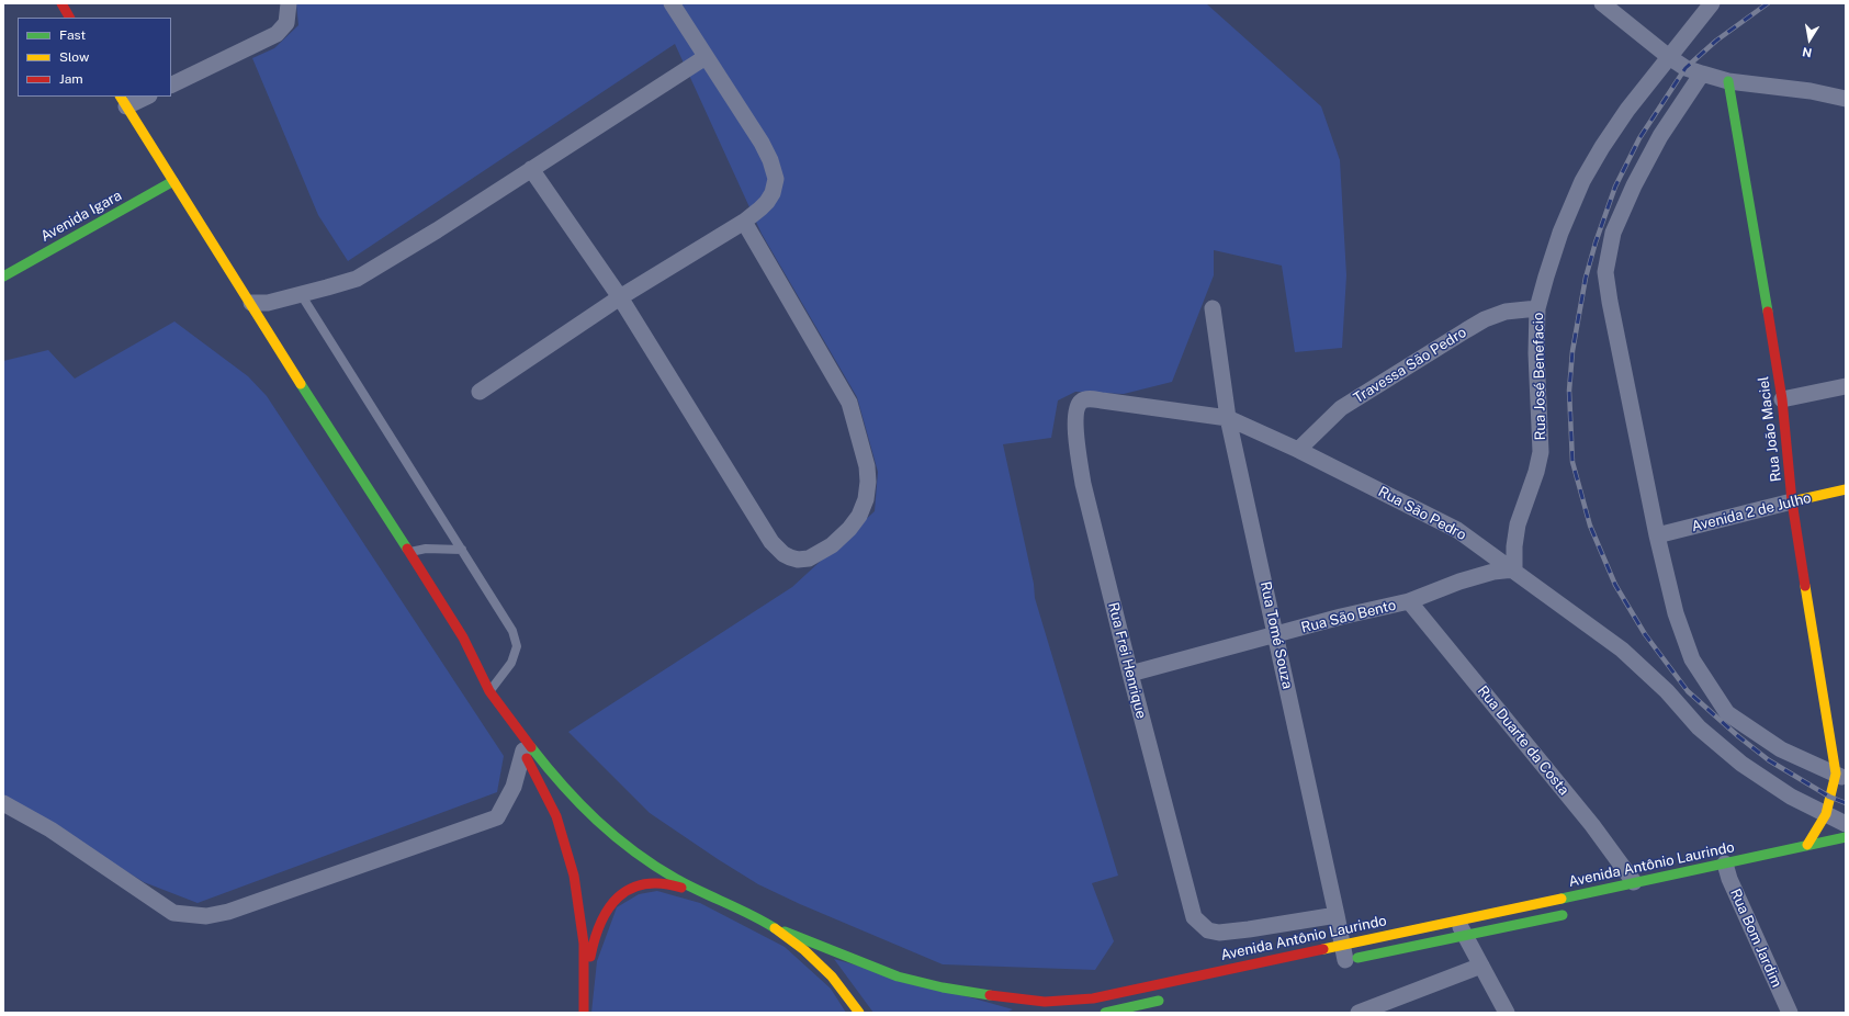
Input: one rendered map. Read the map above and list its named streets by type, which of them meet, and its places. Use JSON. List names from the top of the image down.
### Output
{
  "streets": {
    "main road": [
      "Avenida Igara",
      "Rua João Maciel",
      "Avenida 2 de Julho",
      "Avenida Antônio Laurindo"
    ],
    "street": [
      "Travessa São Pedro",
      "Rua José Benefacio",
      "Rua São Pedro",
      "Rua São Bento",
      "Rua Tomé Souza",
      "Rua Frei Henrique",
      "Rua Duarte da Costa",
      "Rua Bom Jardim"
    ]
  },
  "crossings": [
    ["Travessa São Pedro", "Rua José Benefacio"],
    ["Travessa São Pedro", "Rua São Pedro"],
    ["Rua José Benefacio", "Rua São Pedro"],
    ["Rua José Benefacio", "Rua São Bento"],
    ["Rua João Maciel", "Avenida 2 de Julho"],
    ["Rua São Pedro", "Rua São Bento"],
    ["Rua São Pedro", "Rua Tomé Souza"],
    ["Rua São Pedro", "Rua Frei Henrique"],
    ["Rua São Bento", "Rua Tomé Souza"],
    ["Rua São Bento", "Rua Frei Henrique"],
    ["Rua São Bento", "Rua Duarte da Costa"],
    ["Rua Tomé Souza", "Rua Frei Henrique"],
    ["Rua Tomé Souza", "Avenida Antônio Laurindo"],
    ["Rua Duarte da Costa", "Avenida Antônio Laurindo"],
    ["Avenida Antônio Laurindo", "Rua Bom Jardim"]
  ],
  "legend": ["Fast", "Slow", "Jam"],
  "north": "bottom"
}
